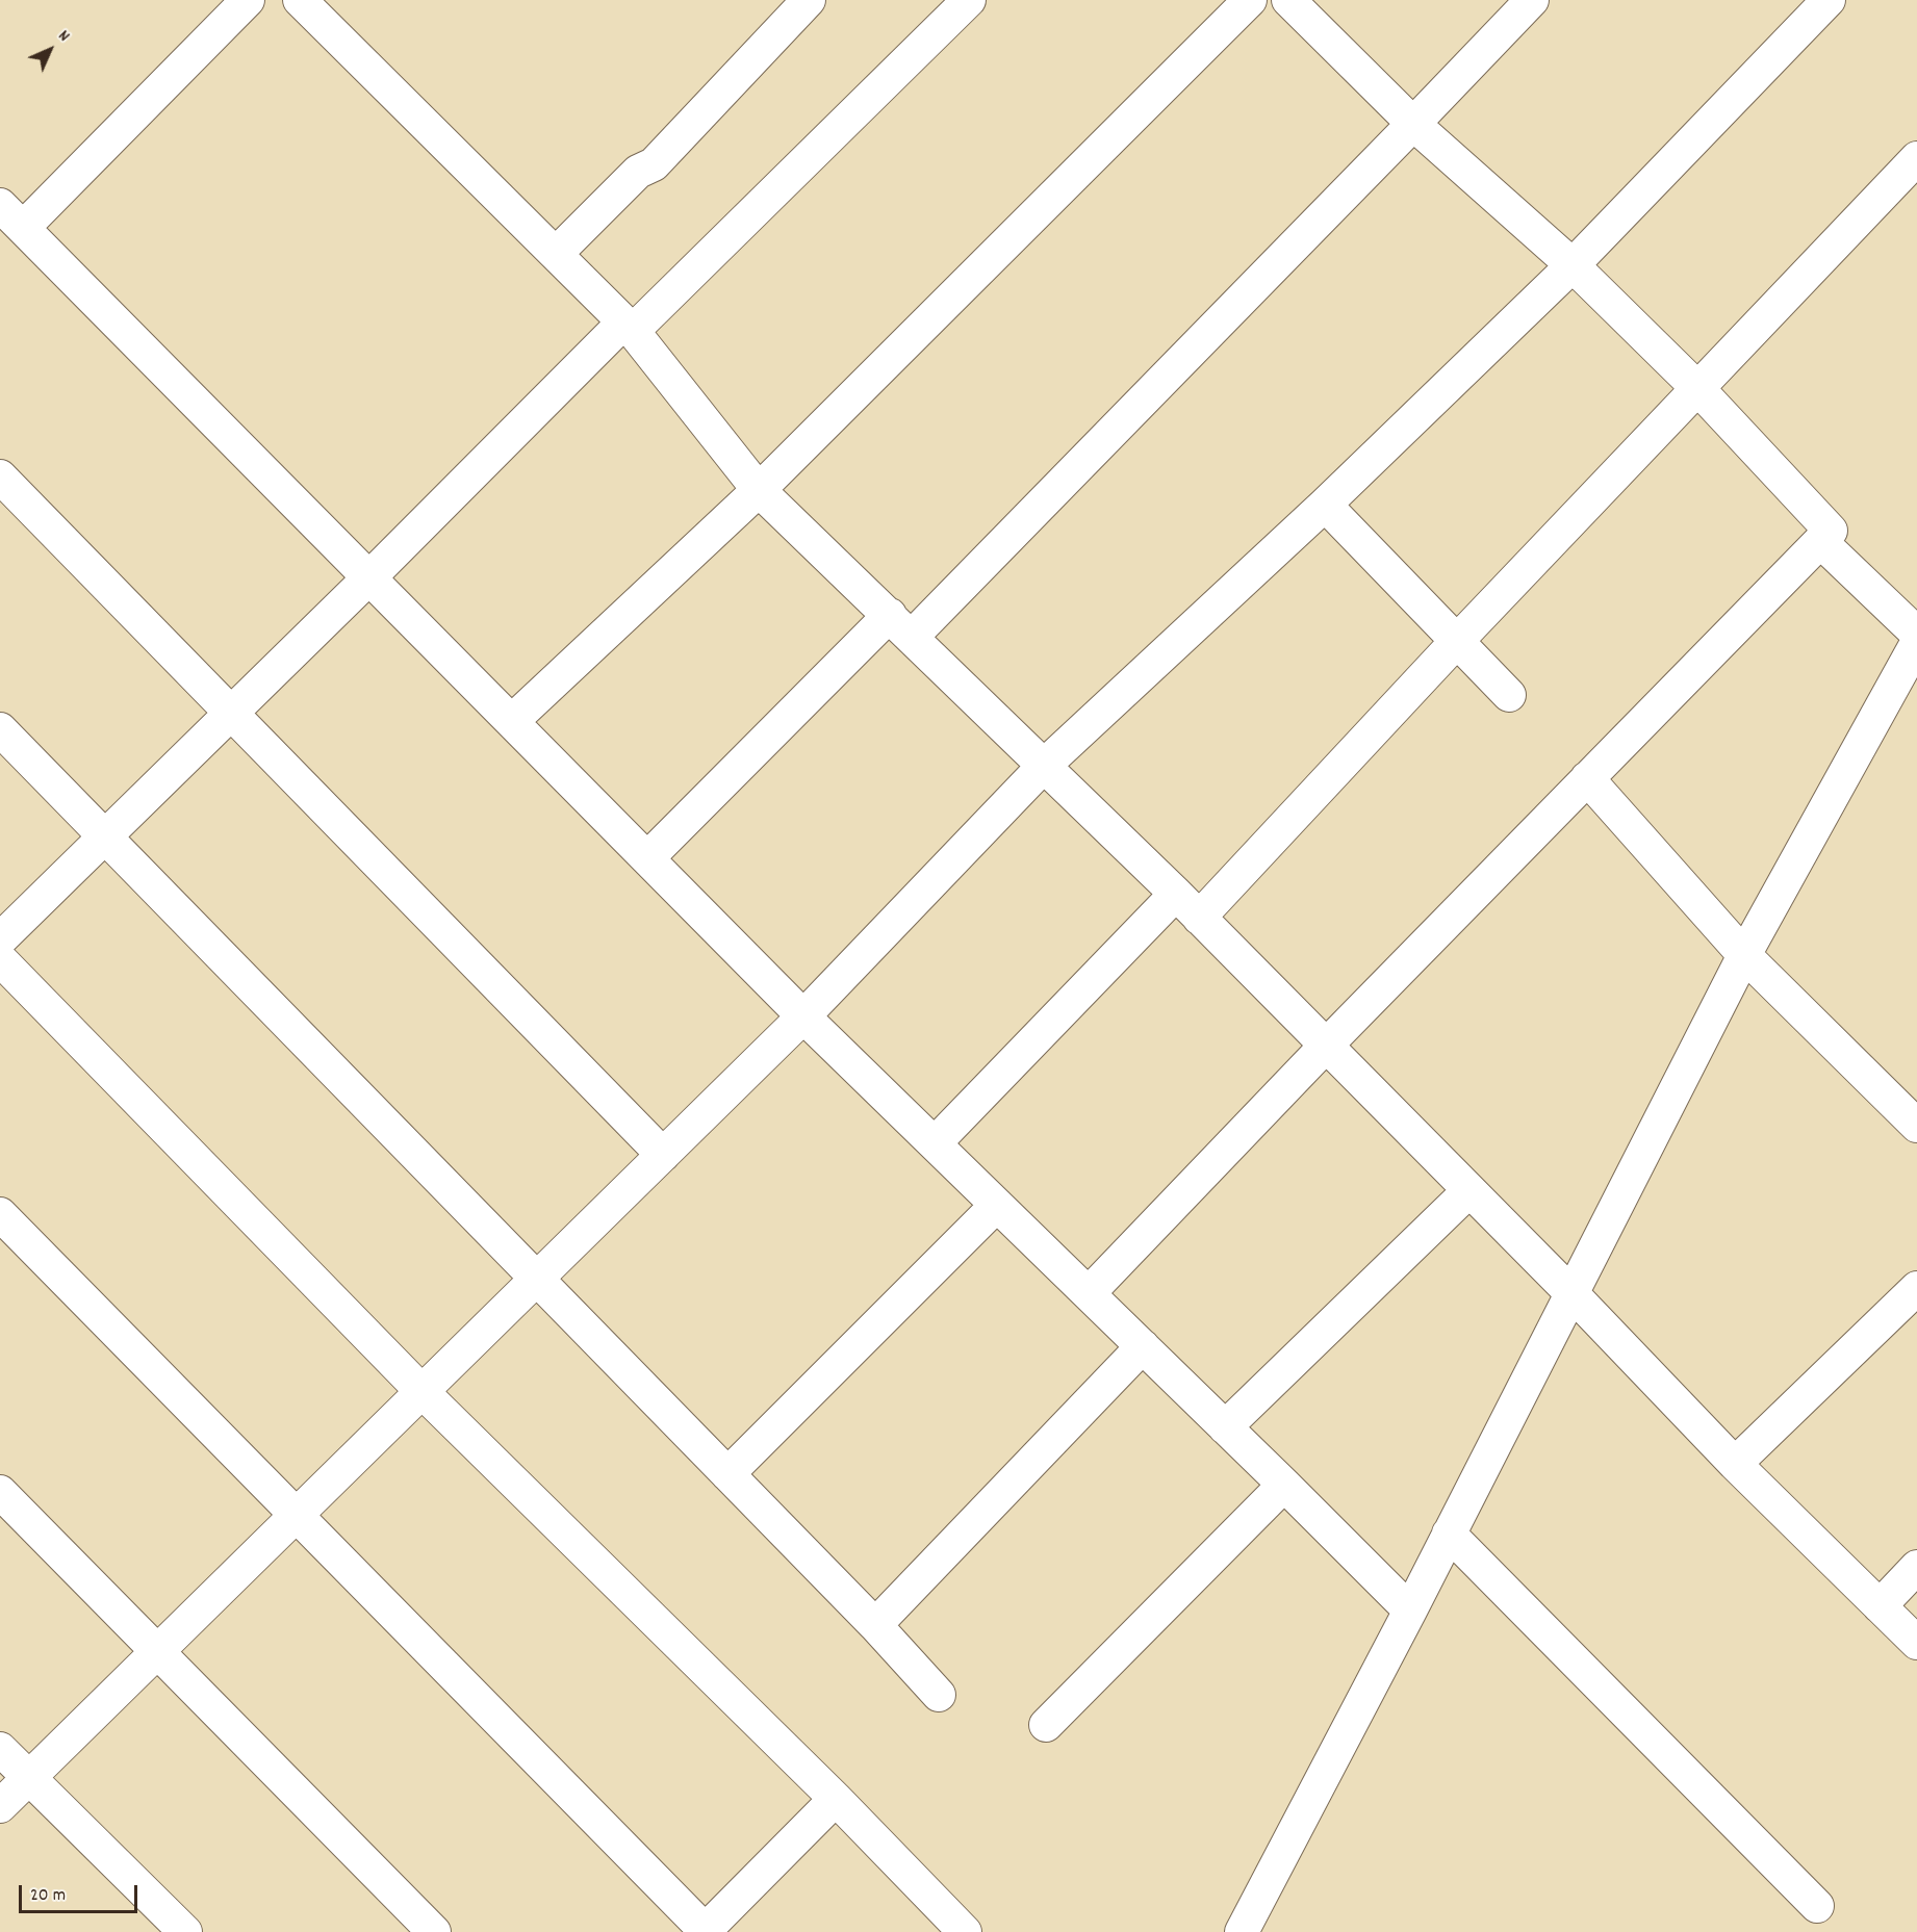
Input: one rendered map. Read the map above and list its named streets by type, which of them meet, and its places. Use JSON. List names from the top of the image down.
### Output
{
  "scale_bar": "20 m",
  "north": "top right"
}
